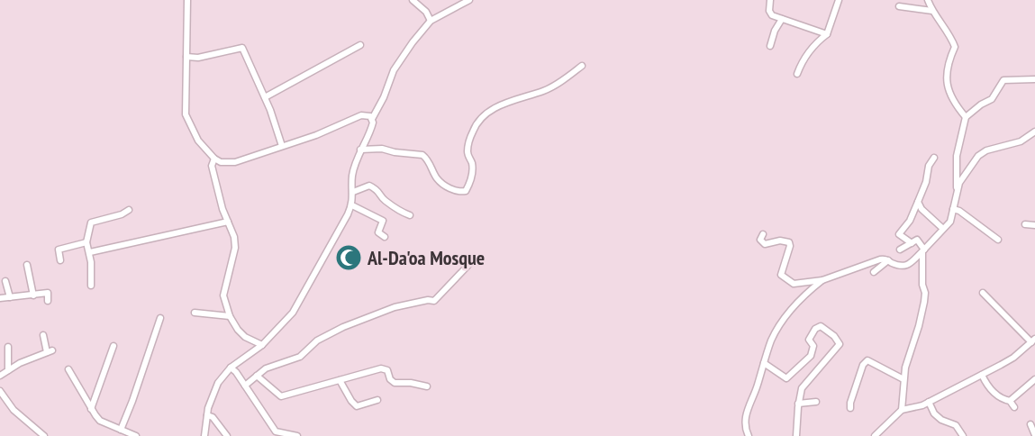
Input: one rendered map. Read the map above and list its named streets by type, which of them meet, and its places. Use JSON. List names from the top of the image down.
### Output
{
  "places": {
    "mosque": ["Al-Da'oa Mosque"]
  }
}
